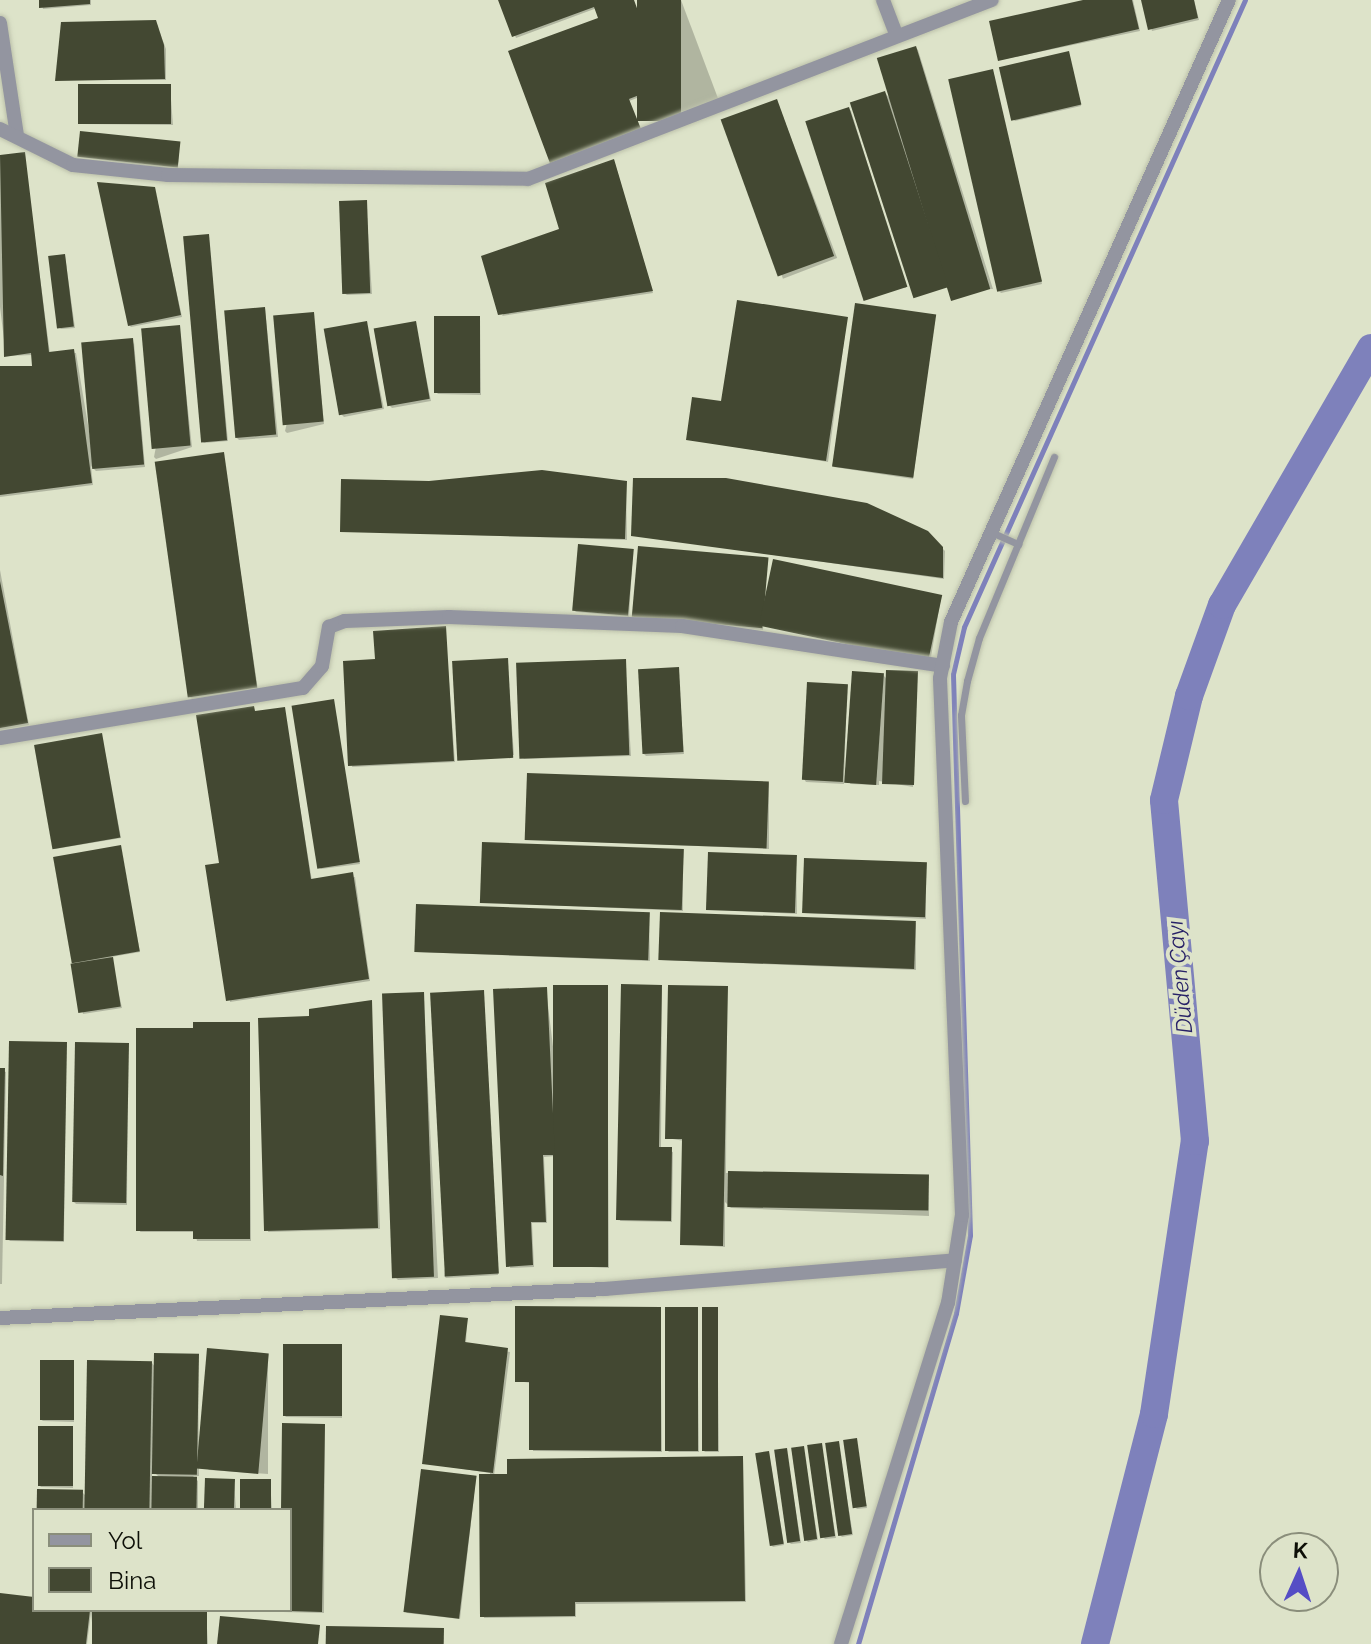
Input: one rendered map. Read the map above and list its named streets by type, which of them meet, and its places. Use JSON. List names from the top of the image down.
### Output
{
  "water": ["Düden Çayı"],
  "legend": ["Yol", "Bina"],
  "north": "top"
}
